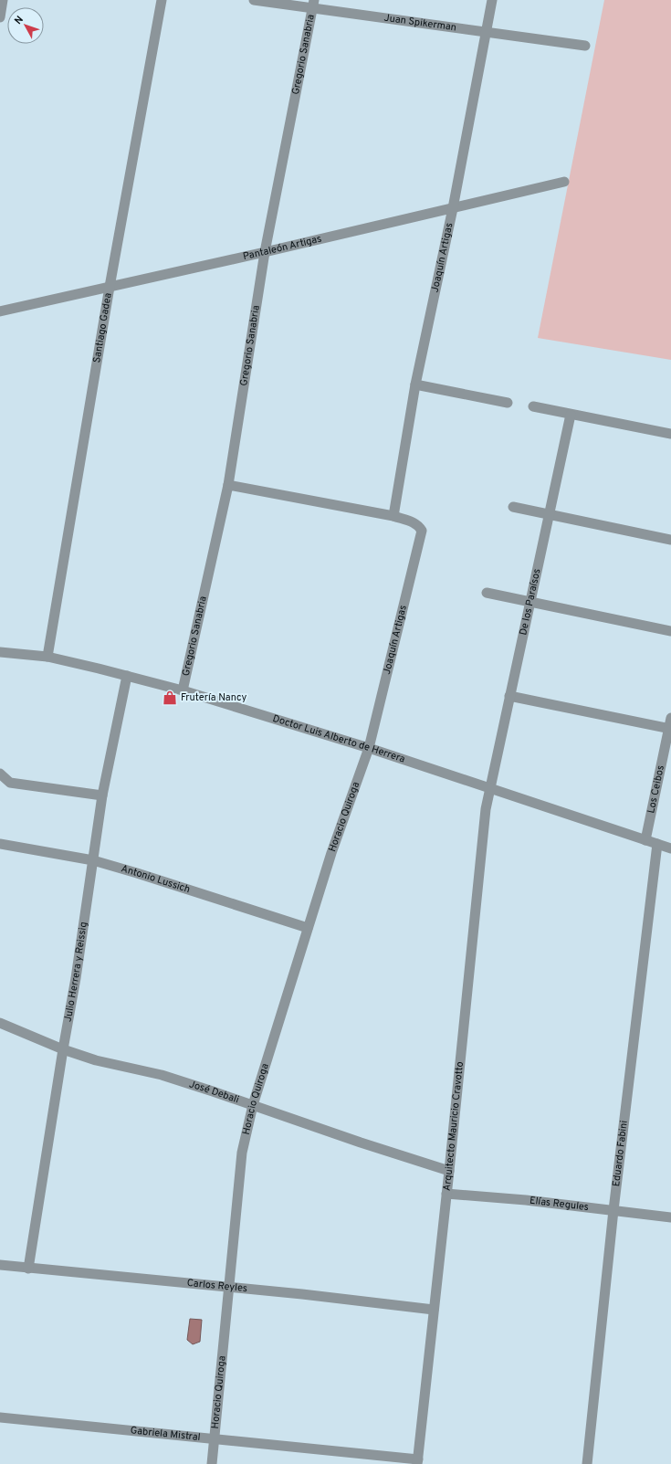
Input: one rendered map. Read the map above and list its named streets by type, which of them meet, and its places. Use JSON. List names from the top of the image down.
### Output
{
  "streets": {
    "street": [
      "Juan Spikerman",
      "Gregorio Sanabria",
      "Pantaleón Artigas",
      "Joaquín Artigas",
      "Santiago Gadea",
      "De los Paraísos",
      "Doctor Luis Alberto de Herrera",
      "Los Ceibos",
      "Horacio Quiroga",
      "Antonio Lussich",
      "Julio Herrera y Reissig",
      "José Debali",
      "Arquitecto Mauricio Cravotto",
      "Eduardo Fabini",
      "Elías Regules",
      "Carlos Reyles",
      "Gabriela Mistral"
    ]
  },
  "crossings": [
    ["Juan Spikerman", "Gregorio Sanabria"],
    ["Juan Spikerman", "Joaquín Artigas"],
    ["Gregorio Sanabria", "Pantaleón Artigas"],
    ["Gregorio Sanabria", "Doctor Luis Alberto de Herrera"],
    ["Pantaleón Artigas", "Joaquín Artigas"],
    ["Pantaleón Artigas", "Santiago Gadea"],
    ["Joaquín Artigas", "Doctor Luis Alberto de Herrera"],
    ["Joaquín Artigas", "Horacio Quiroga"],
    ["Santiago Gadea", "Doctor Luis Alberto de Herrera"],
    ["De los Paraísos", "Doctor Luis Alberto de Herrera"],
    ["De los Paraísos", "Arquitecto Mauricio Cravotto"],
    ["Doctor Luis Alberto de Herrera", "Los Ceibos"],
    ["Doctor Luis Alberto de Herrera", "Horacio Quiroga"],
    ["Doctor Luis Alberto de Herrera", "Julio Herrera y Reissig"],
    ["Doctor Luis Alberto de Herrera", "Arquitecto Mauricio Cravotto"],
    ["Doctor Luis Alberto de Herrera", "Eduardo Fabini"],
    ["Horacio Quiroga", "Antonio Lussich"],
    ["Horacio Quiroga", "José Debali"],
    ["Horacio Quiroga", "Carlos Reyles"],
    ["Horacio Quiroga", "Gabriela Mistral"],
    ["Antonio Lussich", "Julio Herrera y Reissig"],
    ["Julio Herrera y Reissig", "José Debali"],
    ["Julio Herrera y Reissig", "Carlos Reyles"],
    ["José Debali", "Arquitecto Mauricio Cravotto"],
    ["Arquitecto Mauricio Cravotto", "Elías Regules"],
    ["Arquitecto Mauricio Cravotto", "Carlos Reyles"],
    ["Arquitecto Mauricio Cravotto", "Gabriela Mistral"],
    ["Eduardo Fabini", "Elías Regules"]
  ],
  "places": {
    "shop": ["Frutería Nancy"]
  },
  "north": "top left"
}
